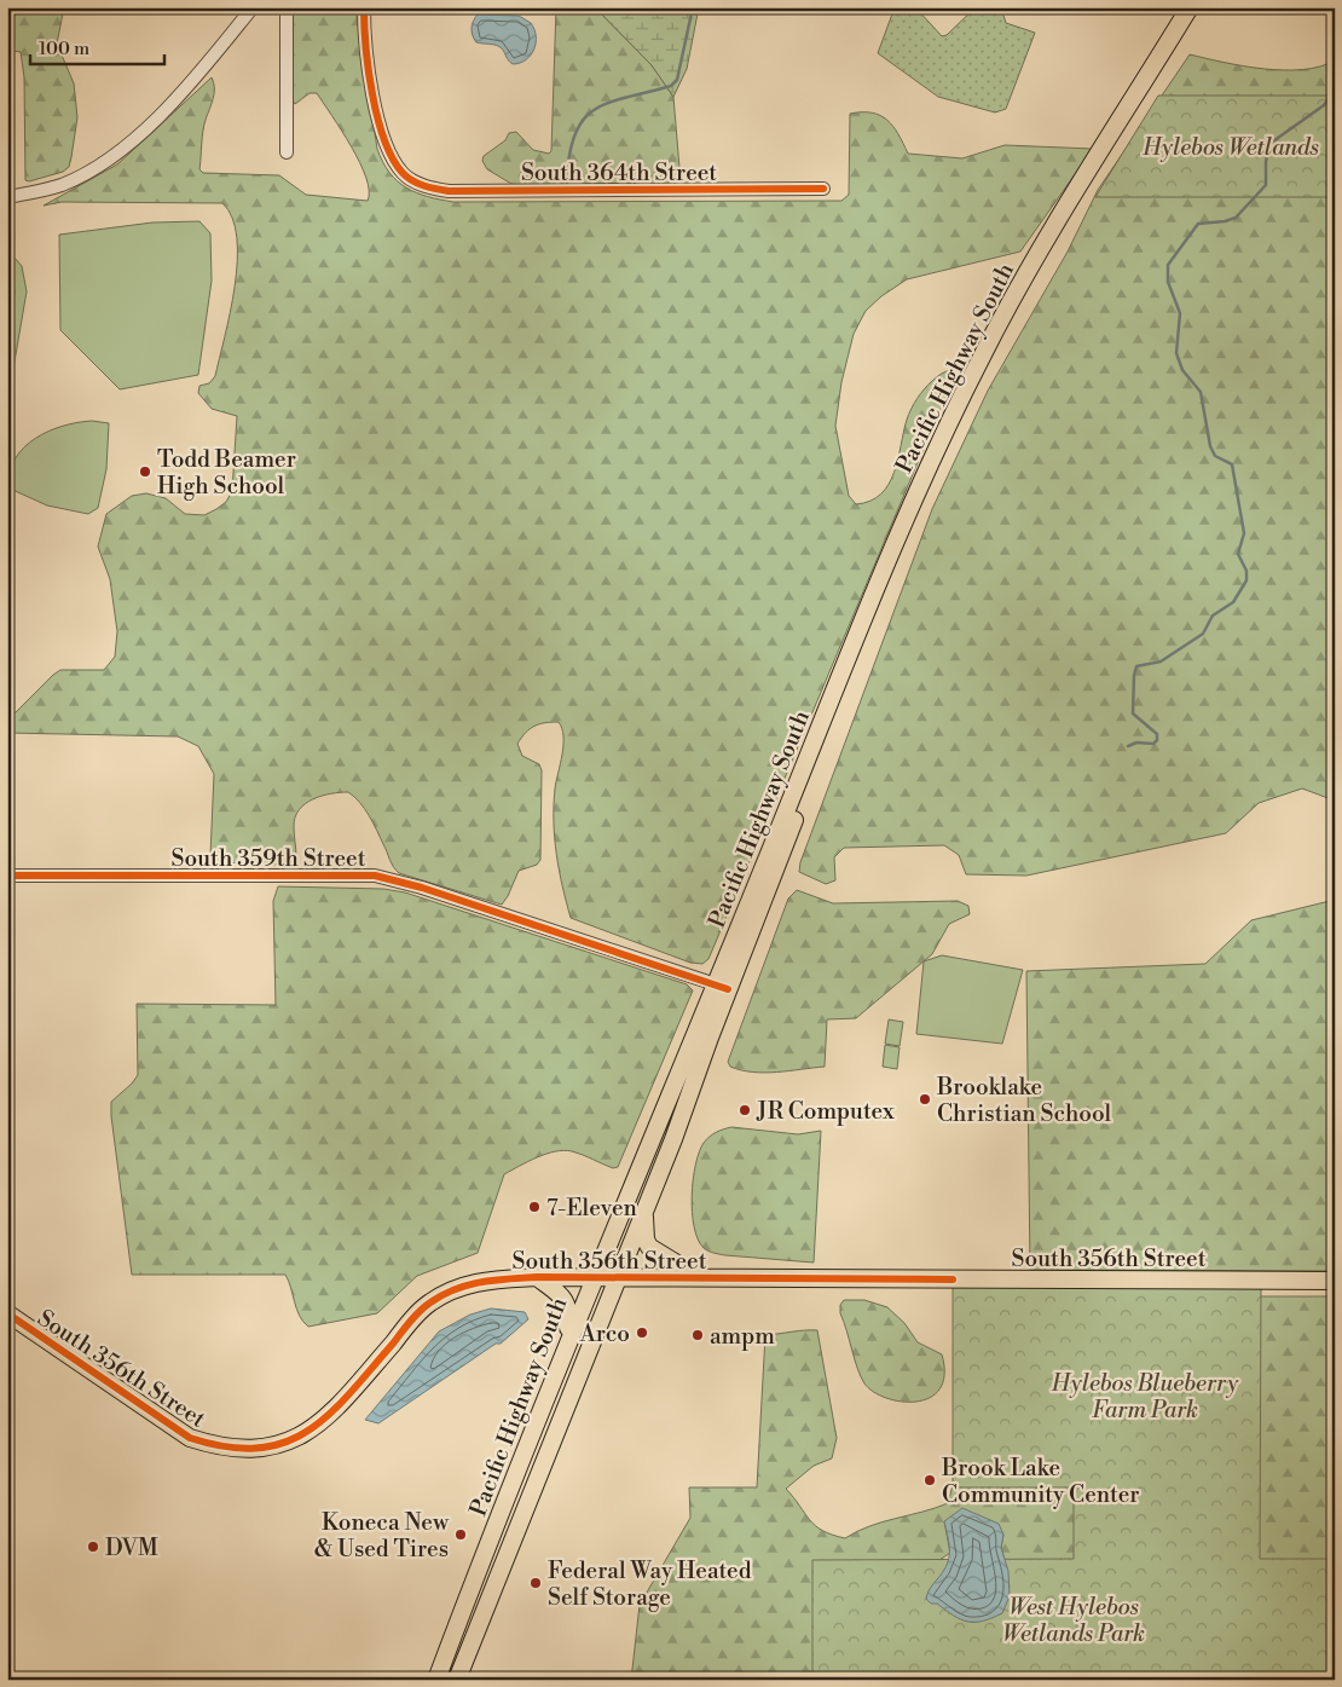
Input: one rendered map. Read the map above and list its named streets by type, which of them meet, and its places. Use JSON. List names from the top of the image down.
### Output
{
  "streets": {
    "main road": ["Pacific Highway South", "South 356th Street"],
    "street": ["South 364th Street", "South 359th Street"]
  },
  "crossings": [
    ["Pacific Highway South", "South 359th Street"],
    ["Pacific Highway South", "South 356th Street"]
  ],
  "parks": ["Hylebos Wetlands", "Hylebos Blueberry Farm Park", "West Hylebos Wetlands Park"],
  "places": [
    "Todd Beamer High School",
    "Brooklake Christian School",
    "JR Computex",
    "7-Eleven",
    "Arco",
    "ampm",
    "Brook Lake Community Center",
    "Koneca New & Used Tires",
    "DVM",
    "Federal Way Heated Self Storage"
  ],
  "scale_bar": "100 m"
}
